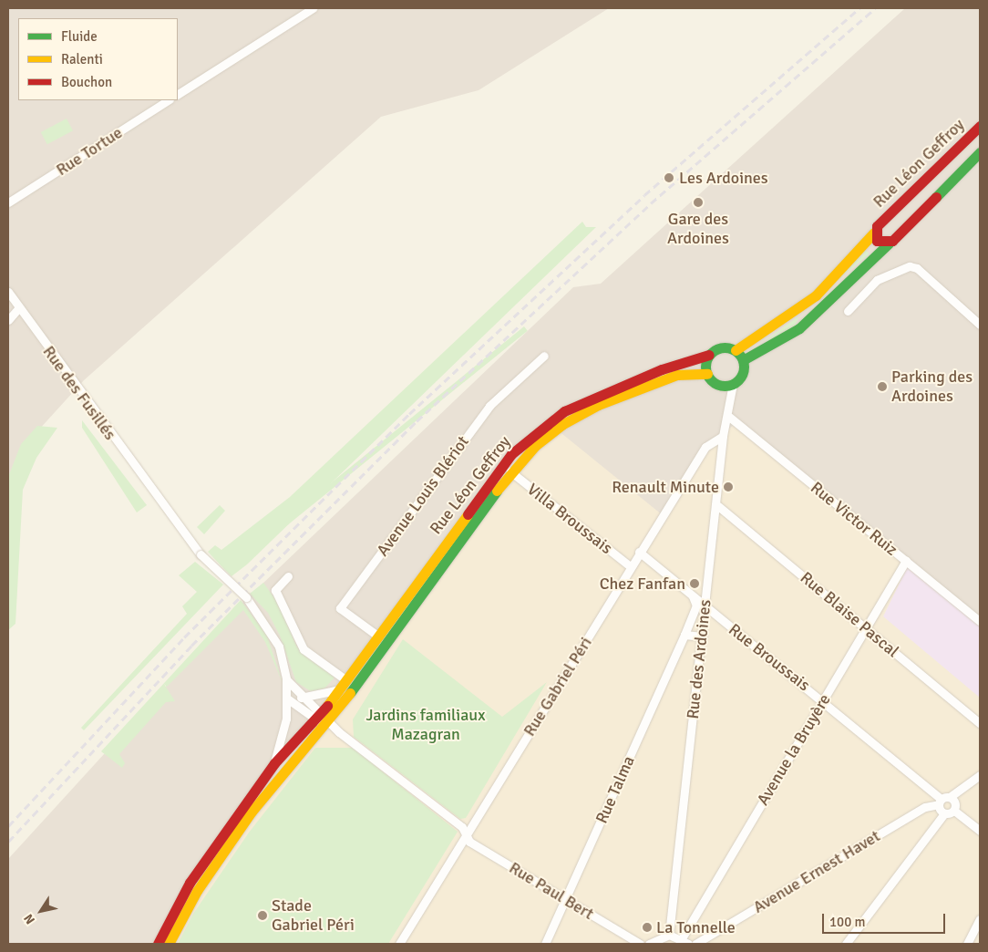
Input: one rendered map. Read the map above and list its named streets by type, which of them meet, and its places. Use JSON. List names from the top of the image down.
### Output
{
  "streets": {
    "street": [
      "Rue Tortue",
      "Rue Léon Geffroy",
      "Rue des Fusillés",
      "Avenue Louis Blériot",
      "Villa Broussais",
      "Rue Victor Ruiz",
      "Rue Blaise Pascal",
      "Rue Broussais",
      "Rue des Ardoines",
      "Rue Gabriel Péri",
      "Avenue la Bruyère",
      "Rue Talma",
      "Avenue Ernest Havet",
      "Rue Paul Bert"
    ]
  },
  "crossings": [
    ["Rue Léon Geffroy", "Avenue Louis Blériot"],
    ["Rue Léon Geffroy", "Villa Broussais"],
    ["Rue Léon Geffroy", "Rue des Ardoines"],
    ["Rue Léon Geffroy", "Rue Paul Bert"],
    ["Villa Broussais", "Rue Gabriel Péri"],
    ["Rue Victor Ruiz", "Rue des Ardoines"],
    ["Rue Victor Ruiz", "Avenue la Bruyère"],
    ["Rue Blaise Pascal", "Rue des Ardoines"],
    ["Rue Blaise Pascal", "Avenue la Bruyère"],
    ["Rue Broussais", "Rue des Ardoines"],
    ["Rue Broussais", "Rue Gabriel Péri"],
    ["Rue Broussais", "Avenue la Bruyère"],
    ["Rue Broussais", "Rue Talma"],
    ["Rue Broussais", "Avenue Ernest Havet"],
    ["Rue des Ardoines", "Rue Gabriel Péri"],
    ["Rue Gabriel Péri", "Rue Paul Bert"],
    ["Rue Talma", "Rue Paul Bert"]
  ],
  "parks": ["Jardins familiaux Mazagran"],
  "places": [
    "Les Ardoines",
    "Gare des Ardoines",
    "Parking des Ardoines",
    "Renault Minute",
    "Chez Fanfan",
    "Stade Gabriel Péri",
    "La Tonnelle"
  ],
  "legend": ["Fluide", "Ralenti", "Bouchon"],
  "scale_bar": "100 m",
  "north": "bottom left"
}
